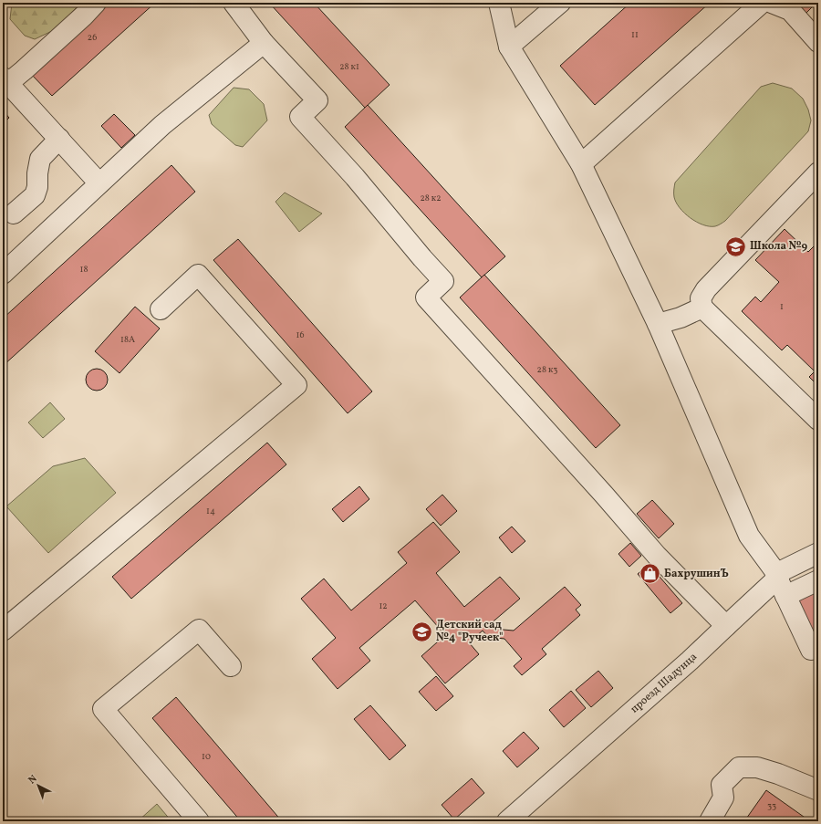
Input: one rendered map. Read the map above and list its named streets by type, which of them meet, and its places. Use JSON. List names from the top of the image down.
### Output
{
  "streets": {
    "street": ["проезд Шадунца"]
  },
  "places": {
    "school or university": ["Школа №9", "Детский сад №4 \"Ручеек\""],
    "shop": ["БахрушинЪ"]
  },
  "house_numbers": [
    "11",
    "26",
    "28 к1",
    "28 к2",
    "18",
    "1",
    "16",
    "18А",
    "28 к3",
    "14",
    "12",
    "10",
    "33"
  ],
  "north": "top left"
}
